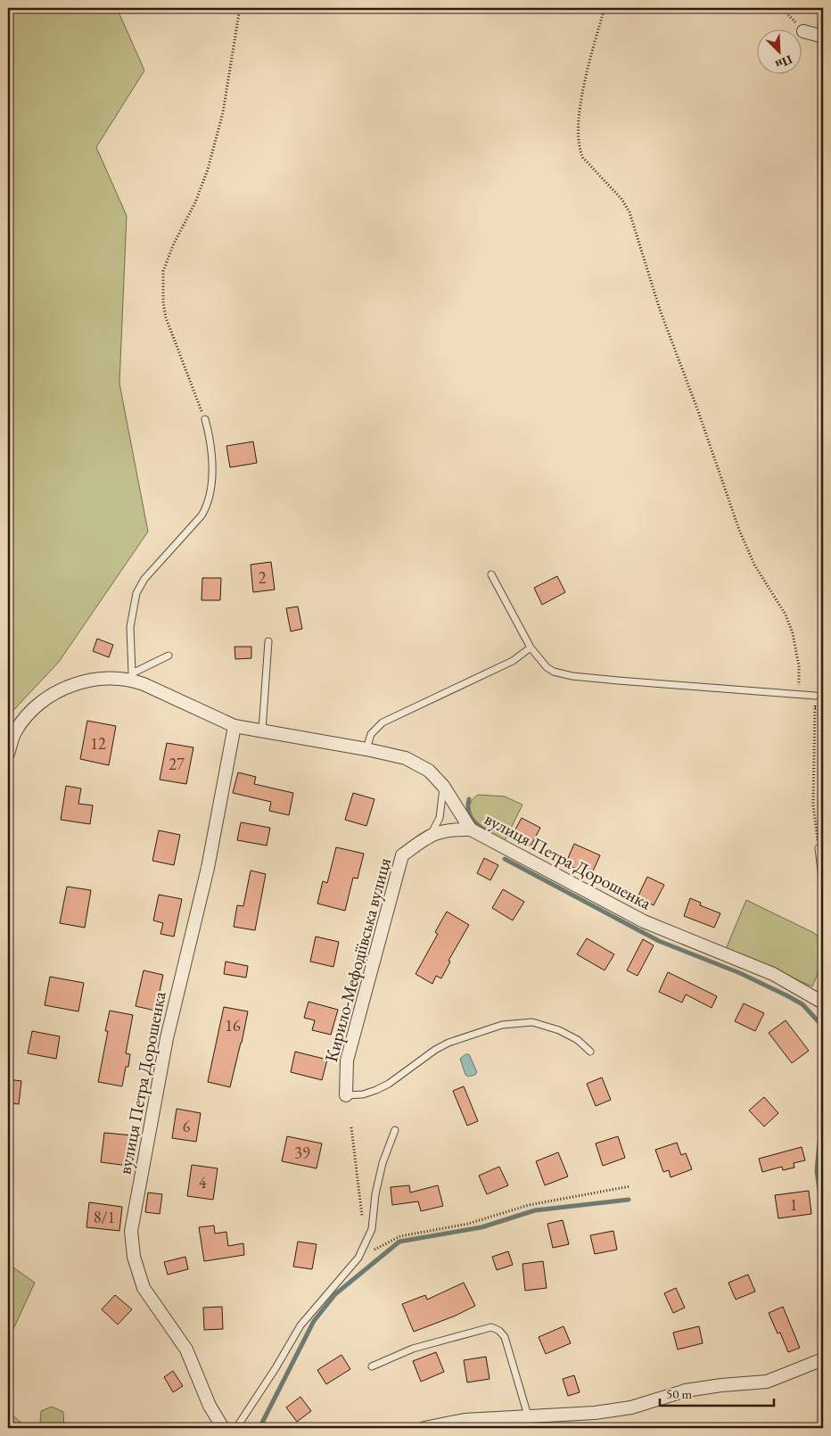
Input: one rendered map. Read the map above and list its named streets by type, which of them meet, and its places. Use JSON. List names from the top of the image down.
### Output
{
  "streets": {
    "street": ["вулиця Петра Дорошенка", "Кирило-Мефодіївська вулиця"]
  },
  "crossings": [
    ["вулиця Петра Дорошенка", "Кирило-Мефодіївська вулиця"]
  ],
  "house_numbers": [
    "2",
    "12",
    "27",
    "16",
    "6",
    "39",
    "4",
    "1",
    "8/1"
  ],
  "scale_bar": "50 m",
  "north": "bottom right"
}
